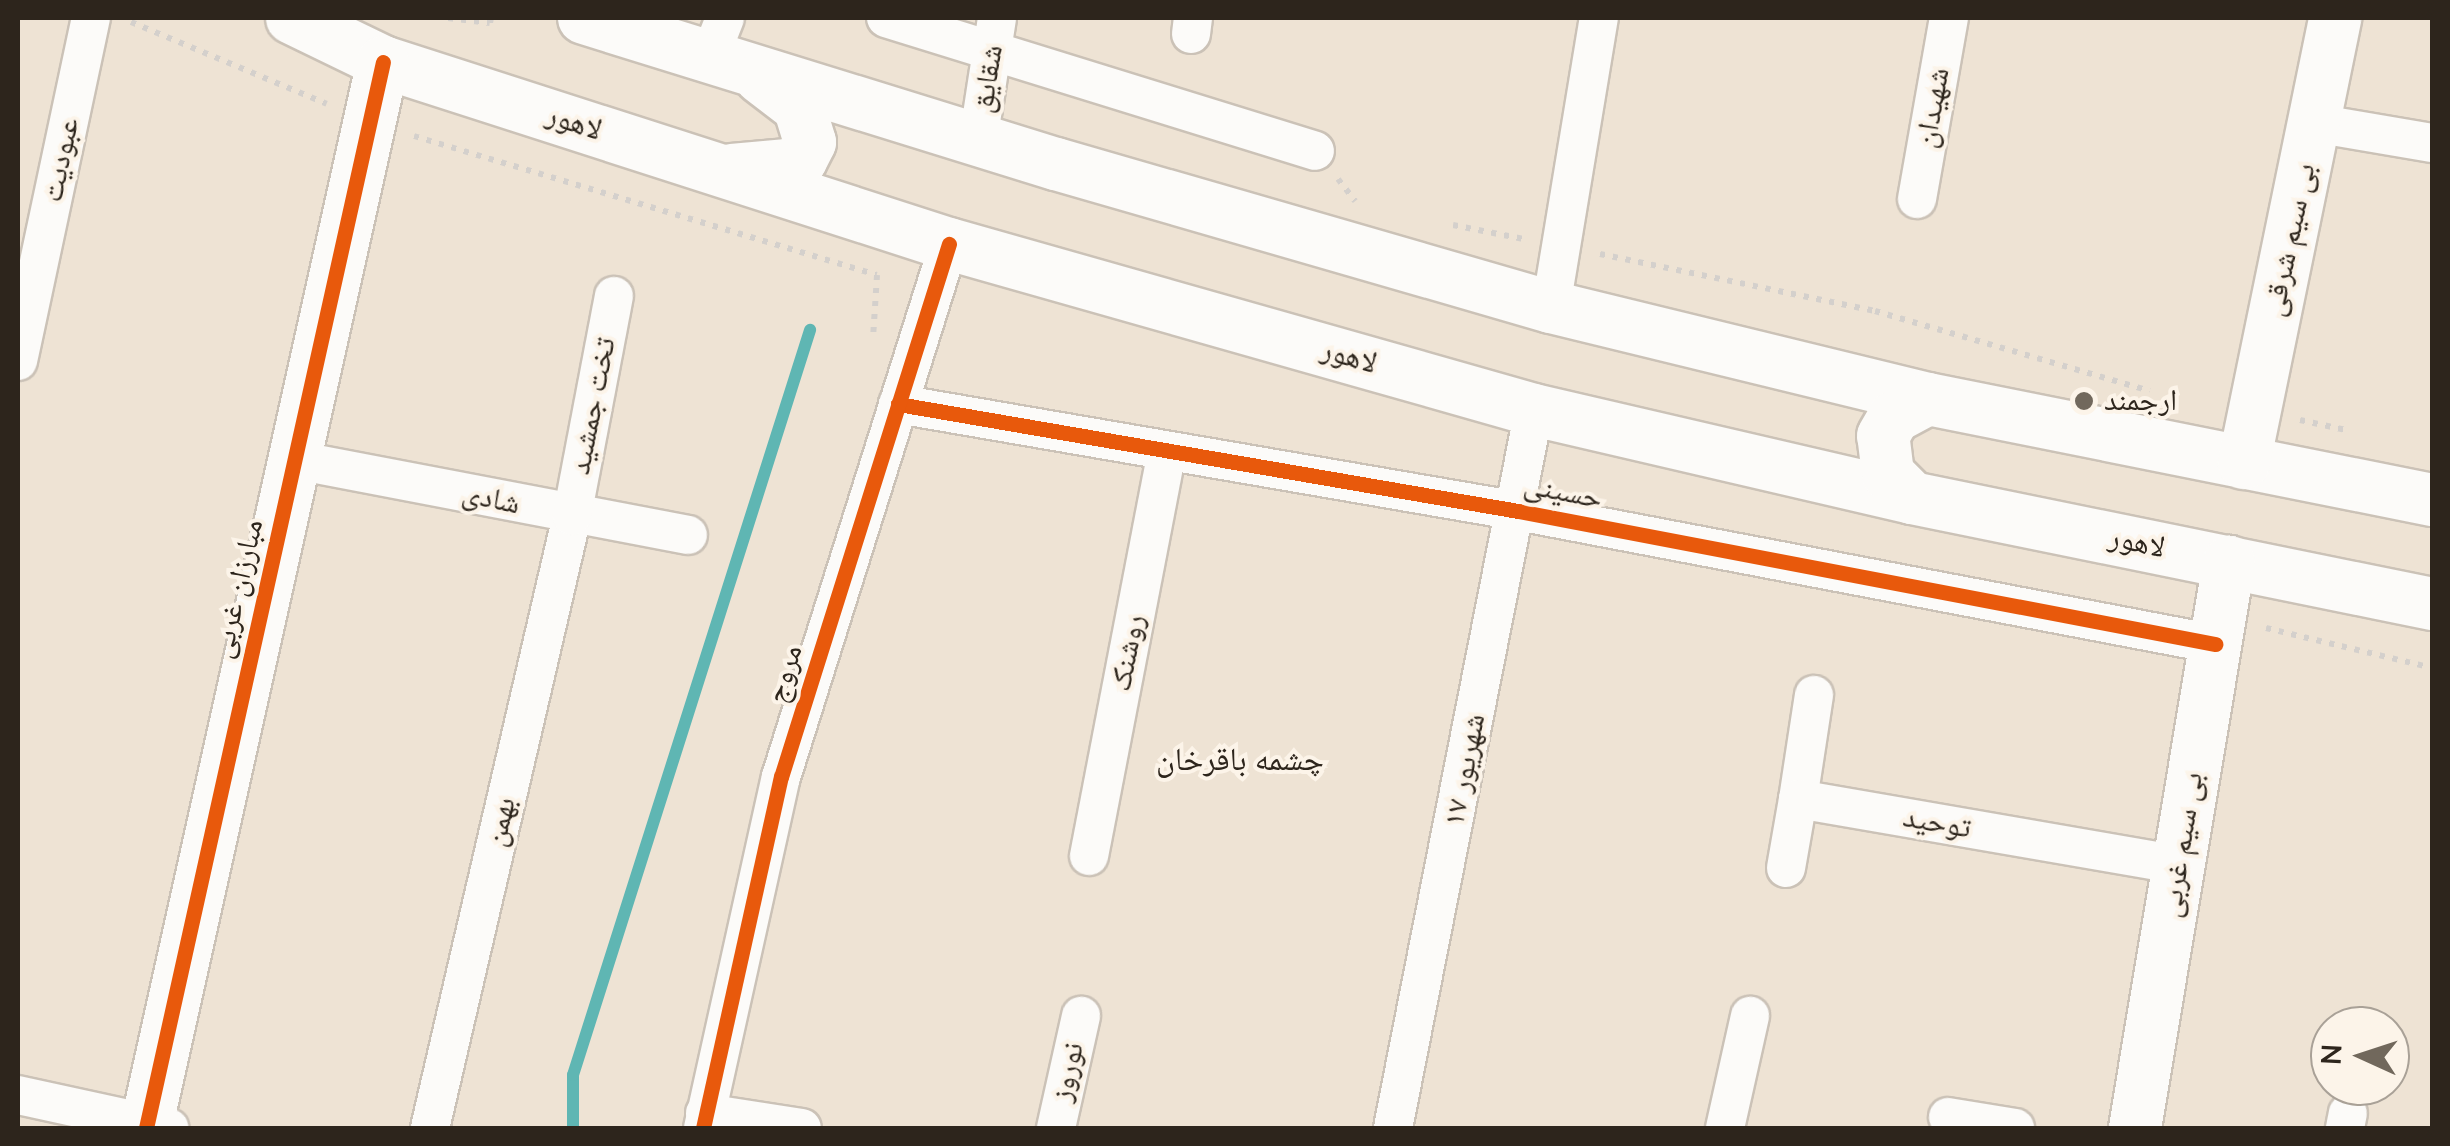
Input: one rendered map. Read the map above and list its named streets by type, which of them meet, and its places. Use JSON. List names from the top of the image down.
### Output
{
  "streets": {
    "main road": [
      "لاهور",
      "بی سیم شرقی",
      "مبارزان غربی",
      "بی سیم غربی"
    ],
    "street": [
      "شقایق",
      "شهیدان",
      "عبودیت",
      "تخت جمشید",
      "حسینی",
      "شادی",
      "روشنک",
      "مروج",
      "۱۷ شهریور",
      "بهمن",
      "توحید",
      "نوروز"
    ]
  },
  "crossings": [
    ["لاهور", "مبارزان غربی"],
    ["لاهور", "مروج"],
    ["لاهور", "۱۷ شهریور"],
    ["لاهور", "بی سیم غربی"],
    ["تخت جمشید", "شادی"],
    ["تخت جمشید", "بهمن"],
    ["حسینی", "روشنک"],
    ["حسینی", "مروج"],
    ["حسینی", "۱۷ شهریور"],
    ["حسینی", "بی سیم غربی"],
    ["شادی", "مبارزان غربی"],
    ["شادی", "بهمن"],
    ["توحید", "بی سیم غربی"]
  ],
  "districts": ["چشمه باقرخان"],
  "places": ["ارجمند"],
  "north": "left"
}
